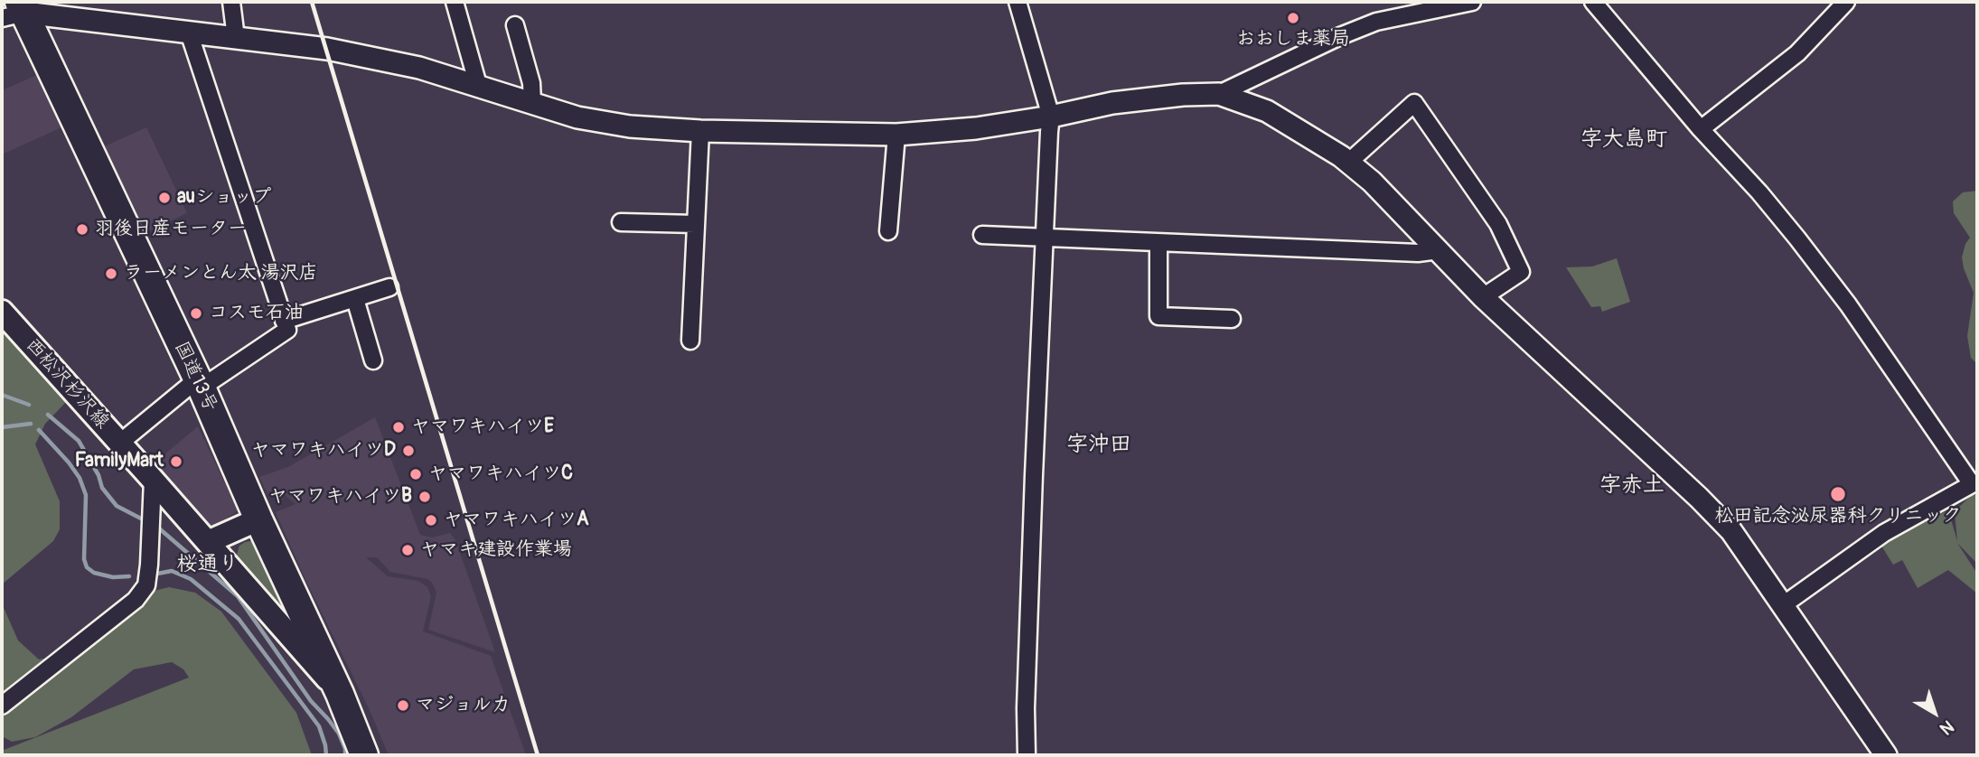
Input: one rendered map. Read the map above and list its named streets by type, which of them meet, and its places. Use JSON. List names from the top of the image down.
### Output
{
  "streets": {
    "highway": ["国道13号"],
    "main road": ["西松沢杉沢線"]
  },
  "crossings": [
    ["国道13号", "西松沢杉沢線"]
  ],
  "districts": [
    "字大島町",
    "字沖田",
    "字赤土",
    "桜通り"
  ],
  "places": [
    "おおしま薬局",
    "auショップ",
    "羽後日産モーター",
    "ラーメンとん太 湯沢店",
    "コスモ石油",
    "ヤマワキハイツE",
    "ヤマワキハイツD",
    "FamilyMart",
    "ヤマワキハイツC",
    "松田記念泌尿器科クリニック",
    "ヤマワキハイツB",
    "ヤマワキハイツA",
    "ヤマキ建設作業場",
    "マジョルカ"
  ],
  "north": "bottom right"
}
